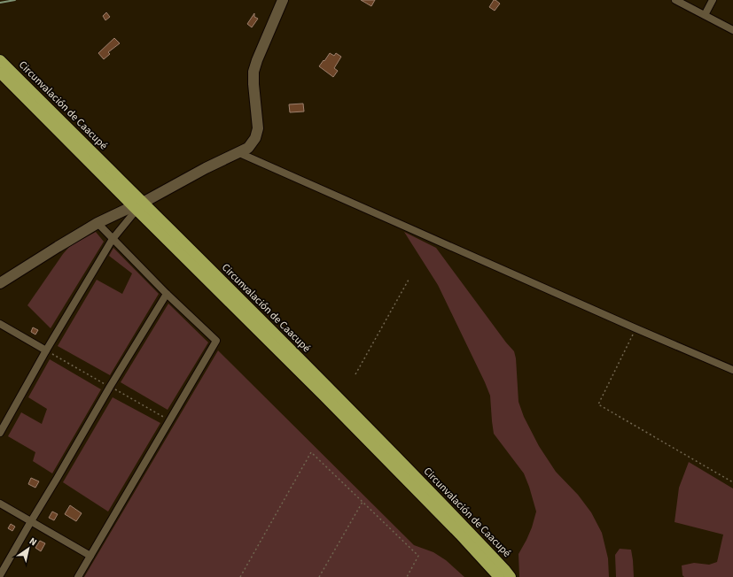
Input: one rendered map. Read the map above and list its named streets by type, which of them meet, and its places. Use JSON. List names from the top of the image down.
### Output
{
  "streets": {
    "highway": ["Circunvalación de Caacupé"]
  },
  "north": "top right"
}
